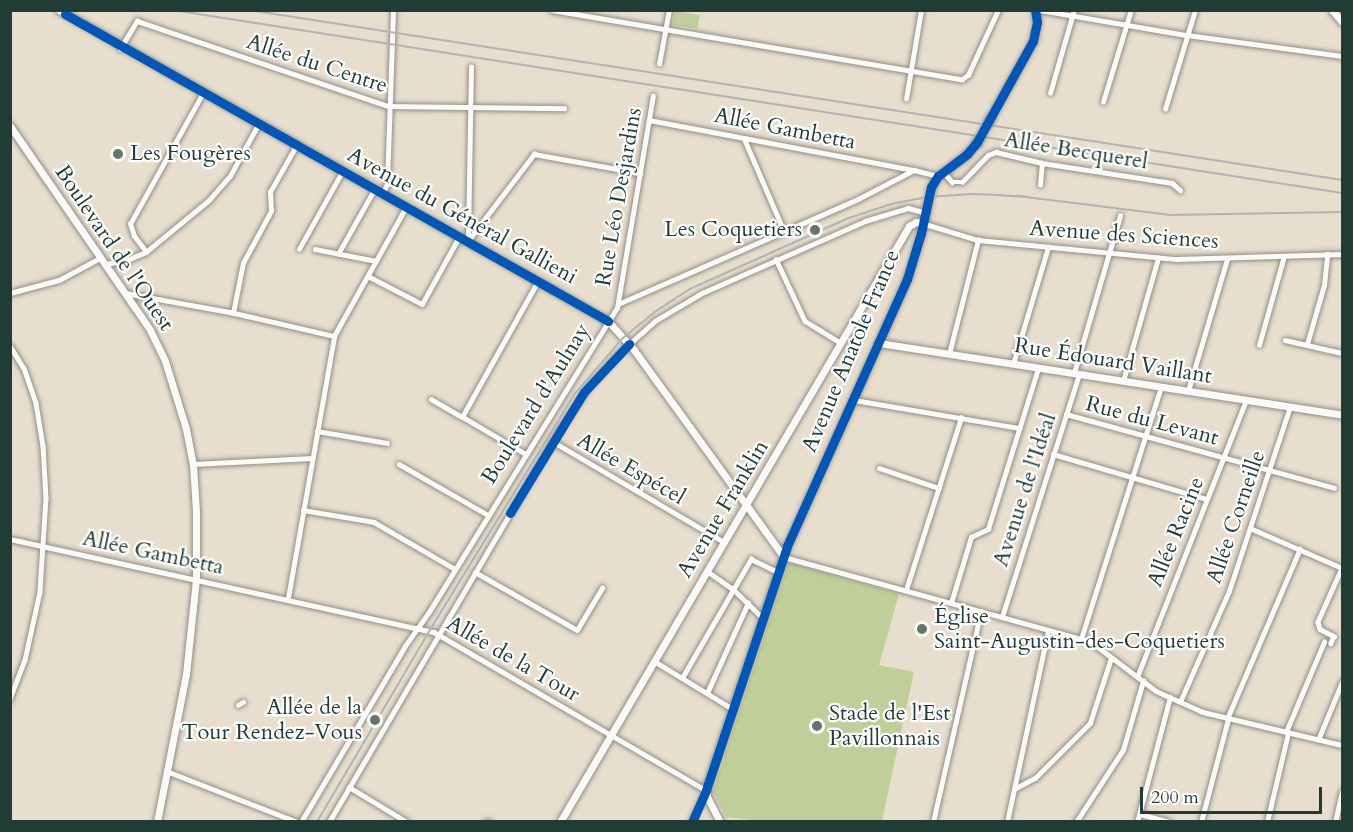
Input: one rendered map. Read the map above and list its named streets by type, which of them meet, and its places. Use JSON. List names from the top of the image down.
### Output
{
  "streets": {
    "street": [
      "Allée du Centre",
      "Allée Gambetta",
      "Allée Becquerel",
      "Rue Léo Desjardins",
      "Avenue du Général Gallieni",
      "Avenue des Sciences",
      "Boulevard de l'Ouest",
      "Avenue Anatole France",
      "Rue Édouard Vaillant",
      "Boulevard d'Aulnay",
      "Rue du Levant",
      "Allée Espécel",
      "Avenue de l'Idéal",
      "Avenue Franklin",
      "Allée Corneille",
      "Allée Racine",
      "Allée de la Tour"
    ]
  },
  "crossings": [
    ["Allée Gambetta", "Rue Léo Desjardins"],
    ["Allée Gambetta", "Boulevard de l'Ouest"],
    ["Allée Gambetta", "Allée de la Tour"],
    ["Allée Becquerel", "Avenue Anatole France"],
    ["Rue Léo Desjardins", "Boulevard d'Aulnay"],
    ["Avenue du Général Gallieni", "Avenue Anatole France"],
    ["Avenue du Général Gallieni", "Boulevard d'Aulnay"],
    ["Avenue du Général Gallieni", "Avenue Franklin"],
    ["Avenue des Sciences", "Avenue Anatole France"],
    ["Avenue des Sciences", "Avenue de l'Idéal"],
    ["Avenue des Sciences", "Avenue Franklin"],
    ["Avenue Anatole France", "Rue Édouard Vaillant"],
    ["Avenue Anatole France", "Boulevard d'Aulnay"],
    ["Avenue Anatole France", "Avenue Franklin"],
    ["Avenue Anatole France", "Allée de la Tour"],
    ["Rue Édouard Vaillant", "Avenue de l'Idéal"],
    ["Rue Édouard Vaillant", "Allée Corneille"],
    ["Rue Édouard Vaillant", "Allée Racine"],
    ["Boulevard d'Aulnay", "Allée Espécel"],
    ["Boulevard d'Aulnay", "Allée de la Tour"],
    ["Rue du Levant", "Avenue de l'Idéal"],
    ["Rue du Levant", "Allée Corneille"],
    ["Rue du Levant", "Allée Racine"],
    ["Allée Espécel", "Avenue Franklin"],
    ["Avenue Franklin", "Allée de la Tour"]
  ],
  "places": [
    "Les Fougères",
    "Les Coquetiers",
    "Église Saint-Augustin-des-Coquetiers",
    "Allée de la Tour Rendez-Vous",
    "Stade de l'Est Pavillonnais"
  ],
  "scale_bar": "200 m"
}
